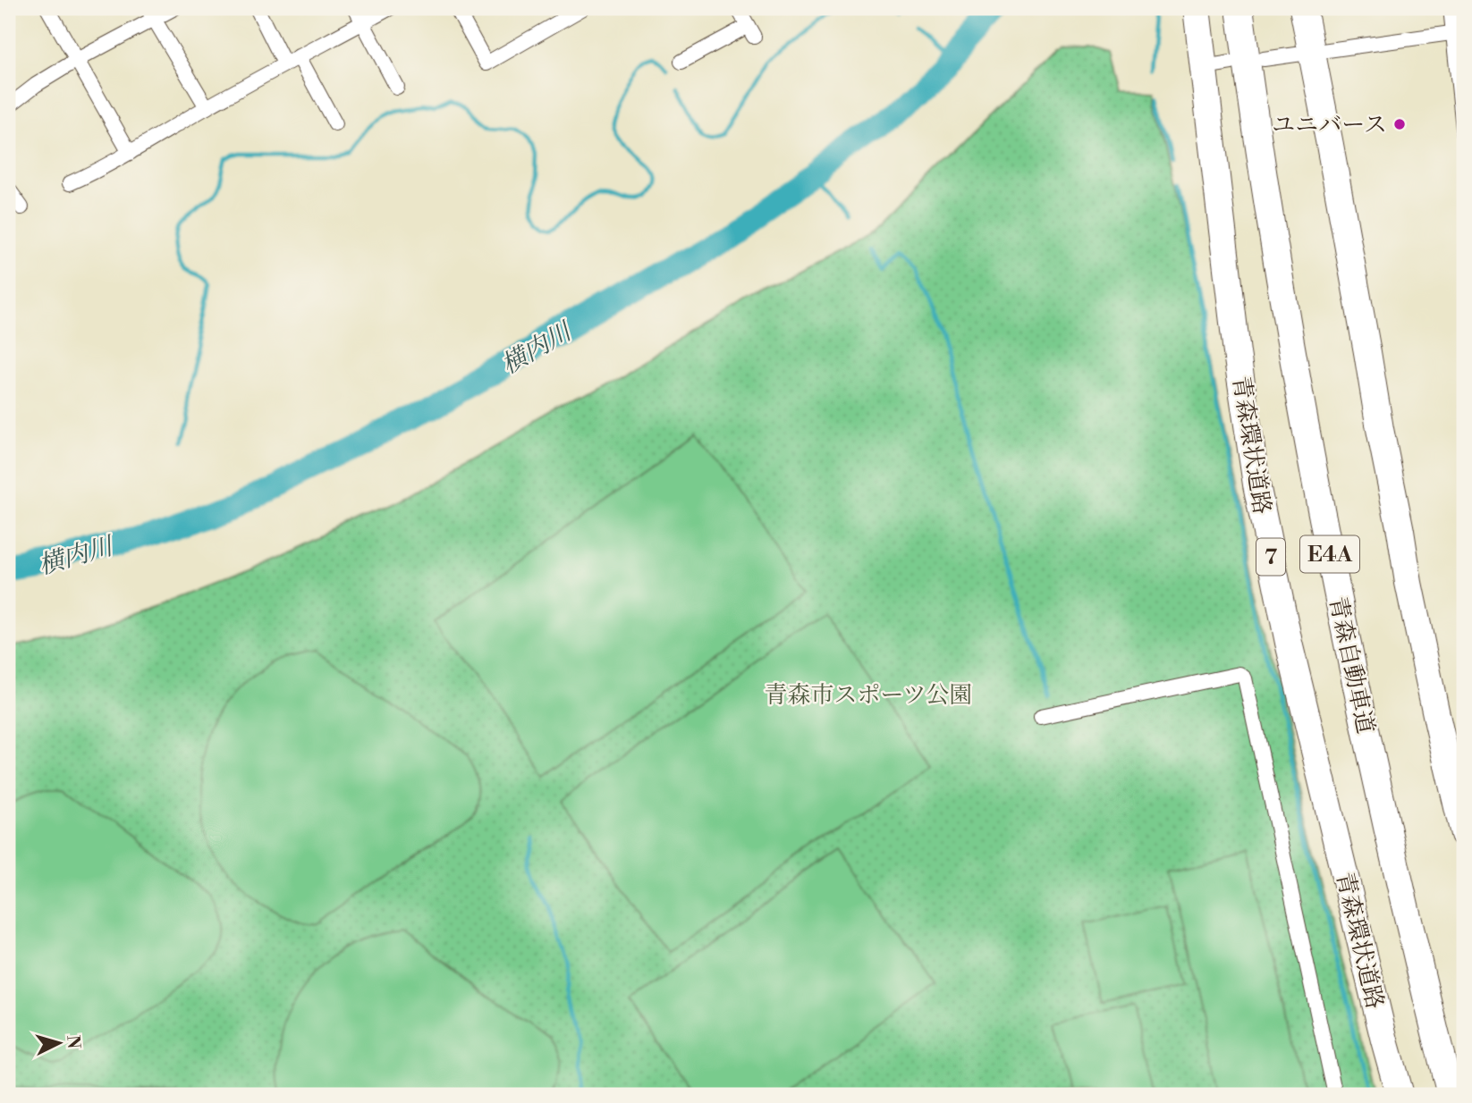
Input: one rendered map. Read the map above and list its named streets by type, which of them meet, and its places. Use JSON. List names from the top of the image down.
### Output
{
  "streets": {
    "highway": [
      "青森環状道路",
      "E4A",
      "7",
      "青森自動車道"
    ]
  },
  "water": ["横内川"],
  "parks": ["青森市スポーツ公園"],
  "places": ["ユニバース"],
  "north": "right"
}
